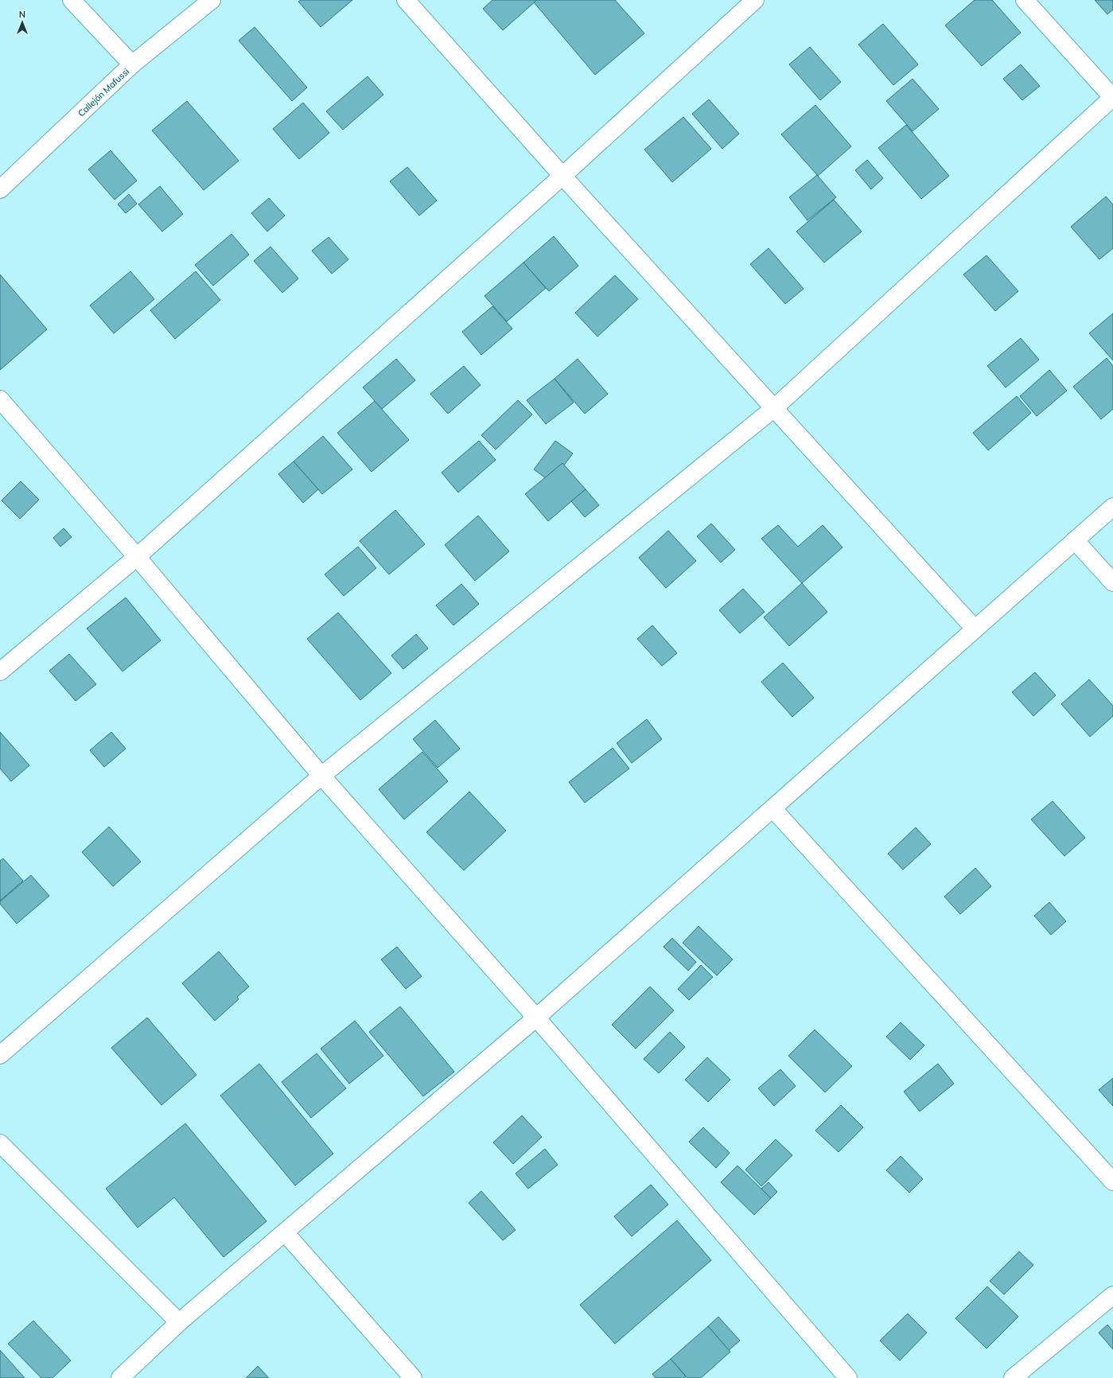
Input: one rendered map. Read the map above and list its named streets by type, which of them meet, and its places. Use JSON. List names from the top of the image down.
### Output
{
  "streets": {
    "street": ["Callejón Mafussi"]
  },
  "north": "top"
}
